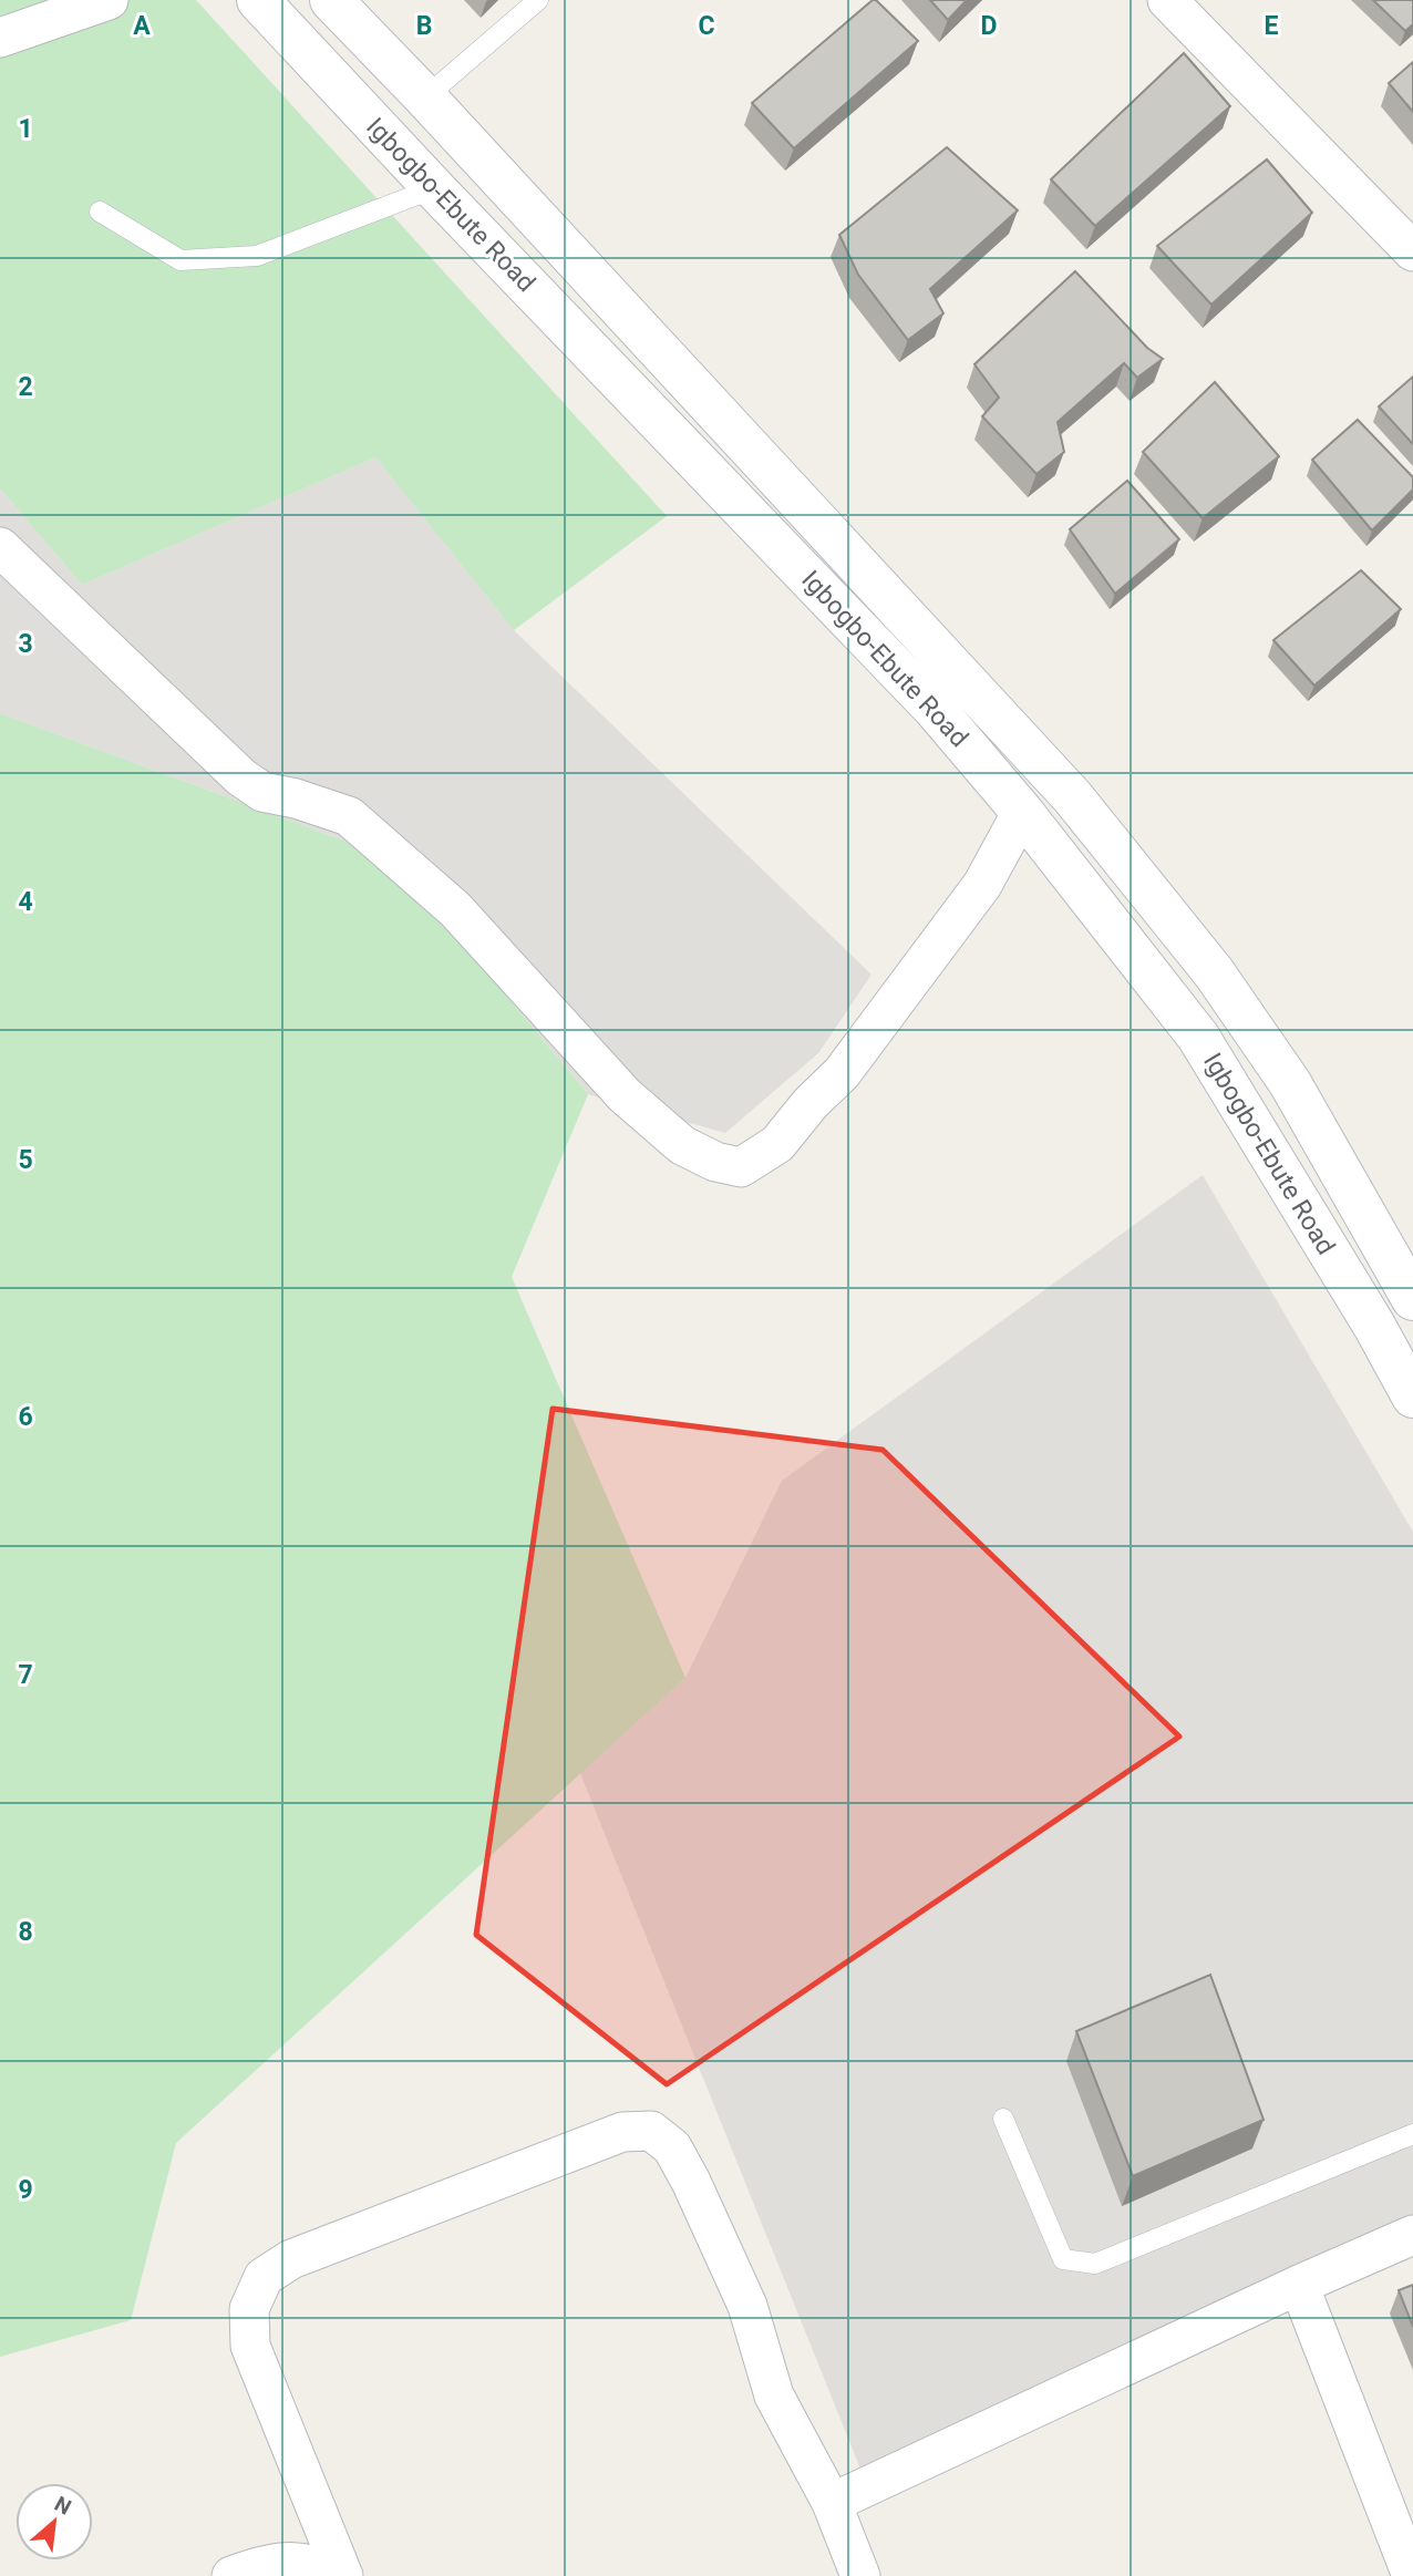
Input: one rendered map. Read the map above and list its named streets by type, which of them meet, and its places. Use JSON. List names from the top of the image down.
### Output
{
  "streets": {
    "main road": ["Igbogbo-Ebute Road"]
  },
  "north": "top right",
  "grid": {
    "columns": [
      "A",
      "B",
      "C",
      "D",
      "E"
    ],
    "rows": [
      "1",
      "2",
      "3",
      "4",
      "5",
      "6",
      "7",
      "8",
      "9"
    ]
  }
}
